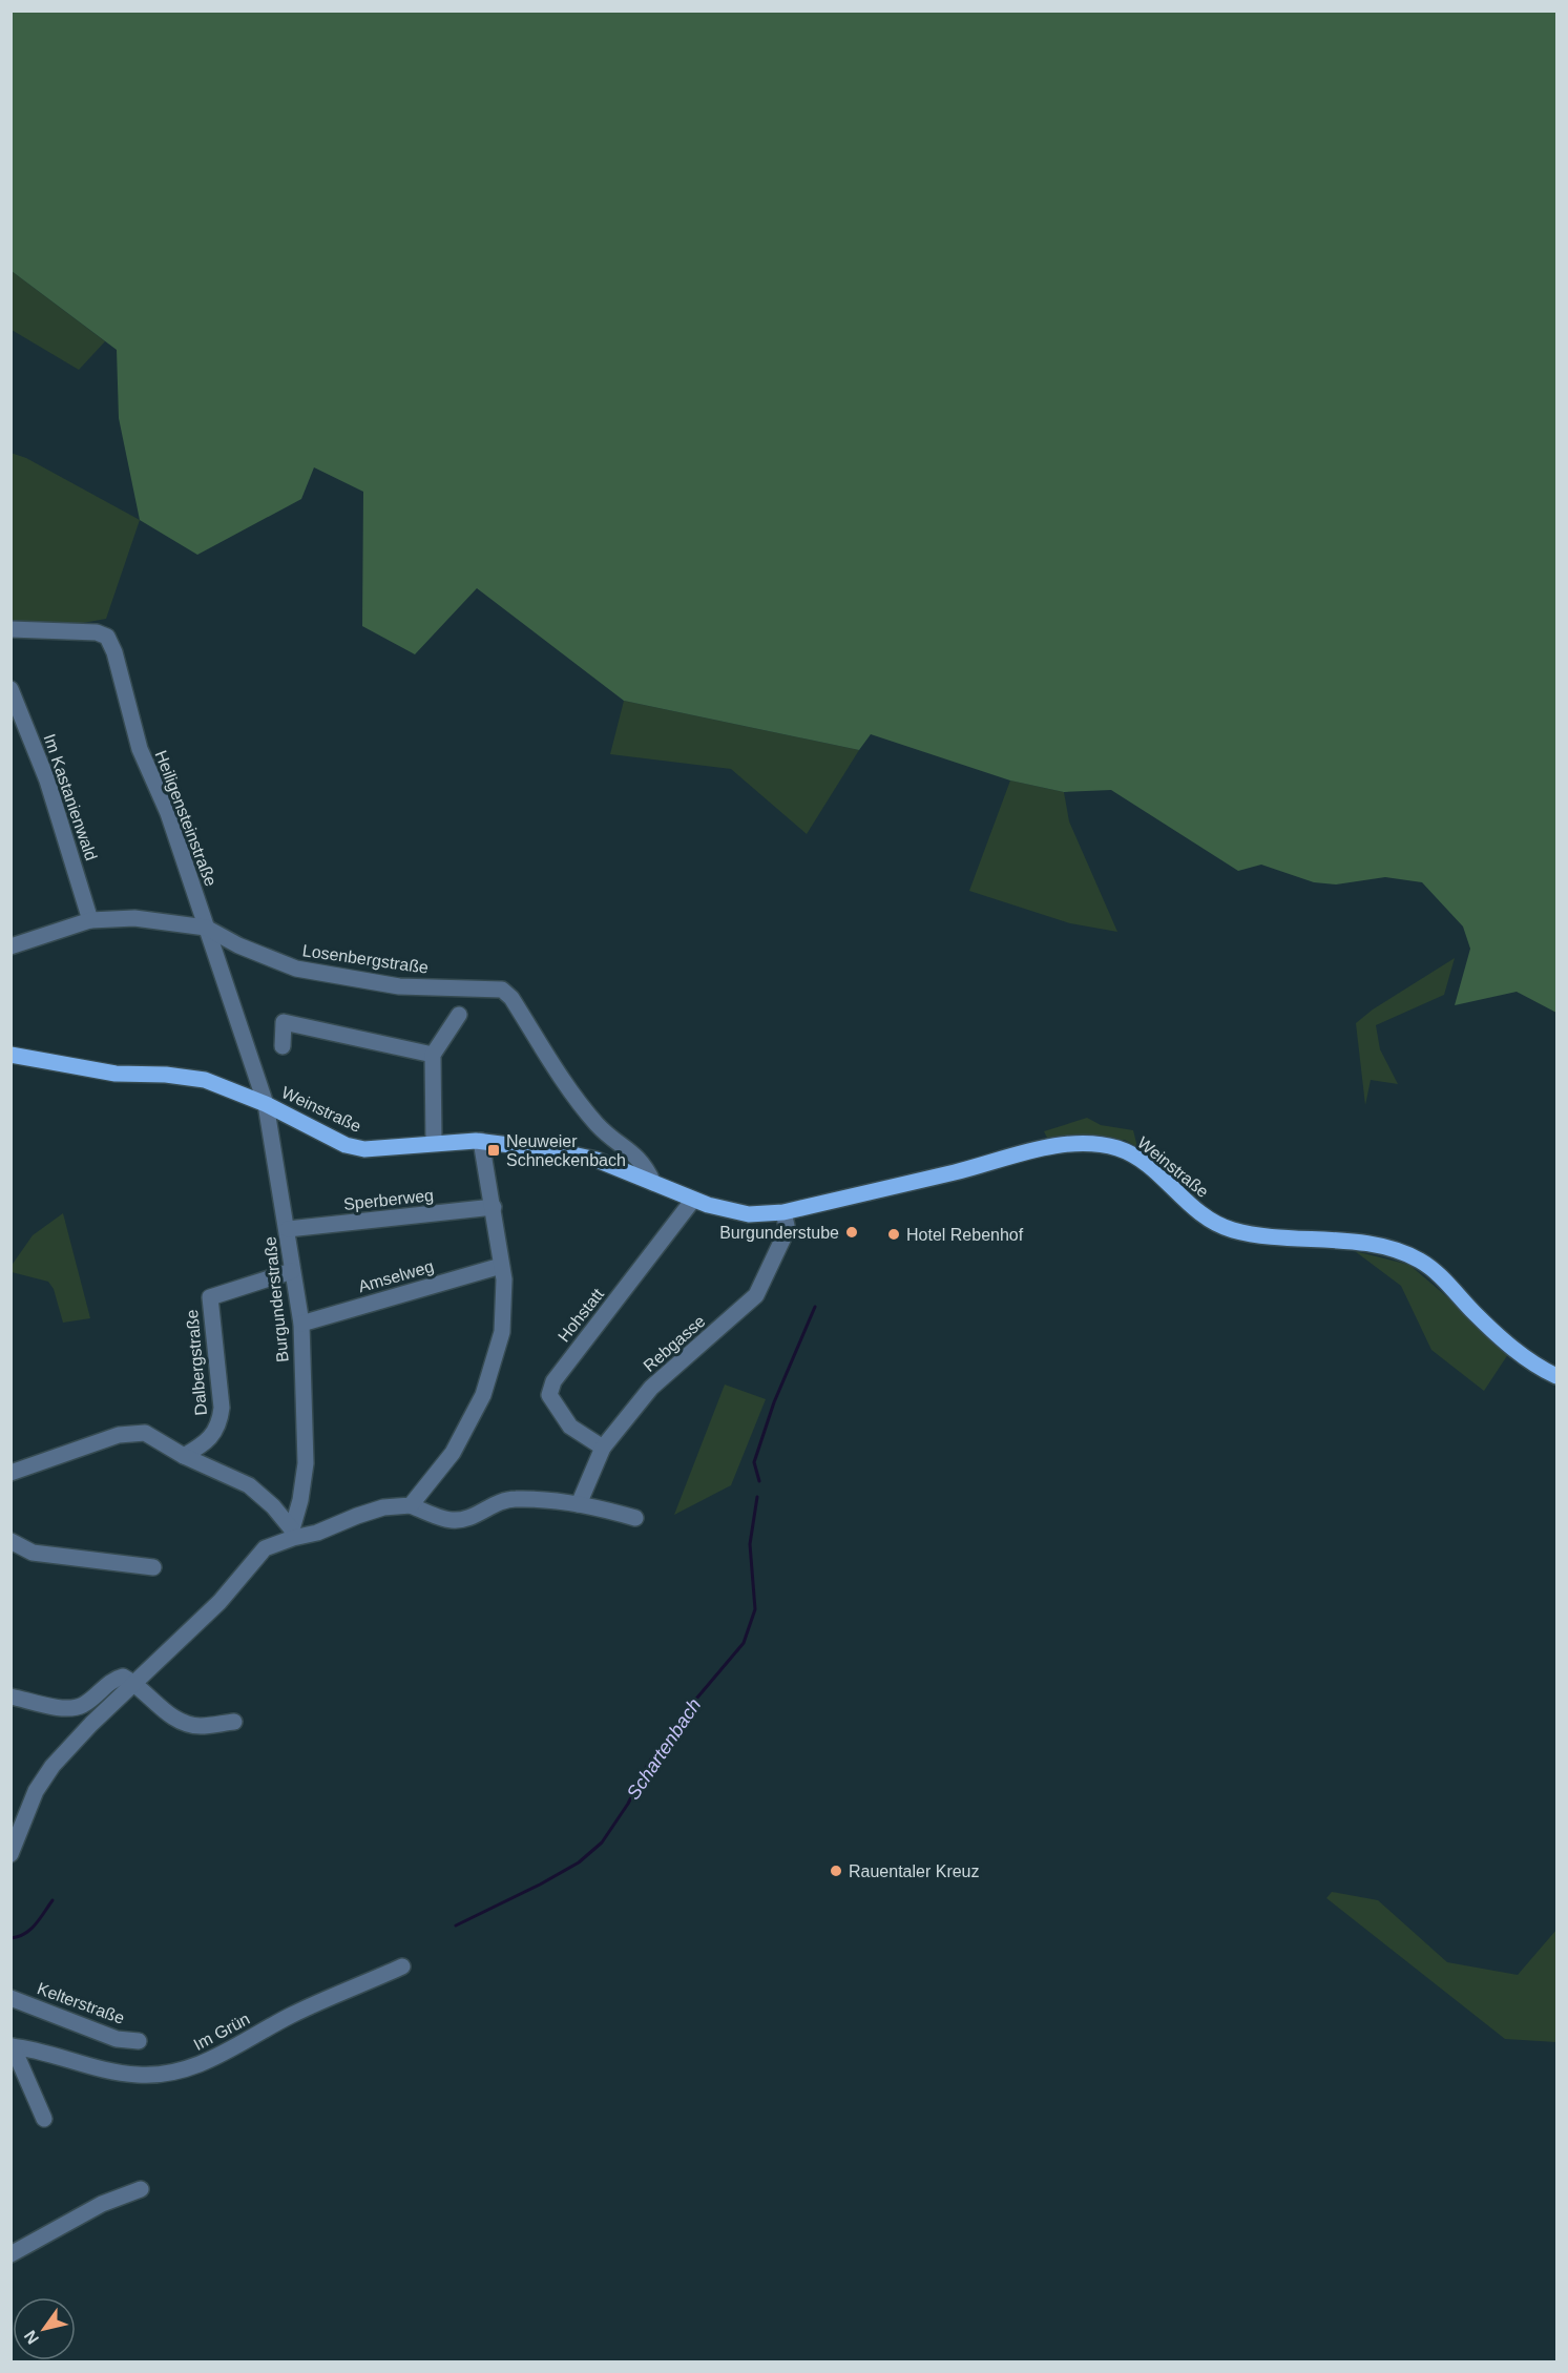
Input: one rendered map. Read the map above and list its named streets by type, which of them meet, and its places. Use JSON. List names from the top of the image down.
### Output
{
  "streets": {
    "main road": ["Weinstraße"],
    "street": [
      "Im Kastanienwald",
      "Heiligensteinstraße",
      "Losenbergstraße",
      "Sperberweg",
      "Amselweg",
      "Burgunderstraße",
      "Hohstatt",
      "Rebgasse",
      "Dalbergstraße",
      "Kelterstraße",
      "Im Grün"
    ]
  },
  "crossings": [
    ["Im Kastanienwald", "Losenbergstraße"],
    ["Heiligensteinstraße", "Losenbergstraße"],
    ["Heiligensteinstraße", "Weinstraße"],
    ["Heiligensteinstraße", "Burgunderstraße"],
    ["Losenbergstraße", "Weinstraße"],
    ["Weinstraße", "Burgunderstraße"],
    ["Weinstraße", "Hohstatt"],
    ["Weinstraße", "Rebgasse"],
    ["Sperberweg", "Burgunderstraße"],
    ["Amselweg", "Burgunderstraße"],
    ["Burgunderstraße", "Dalbergstraße"],
    ["Hohstatt", "Rebgasse"]
  ],
  "water": ["Schartenbach"],
  "places": {
    "transit": ["Neuweier Schneckenbach"],
    "other": ["Burgunderstube", "Hotel Rebenhof", "Rauentaler Kreuz"]
  },
  "north": "bottom left"
}
